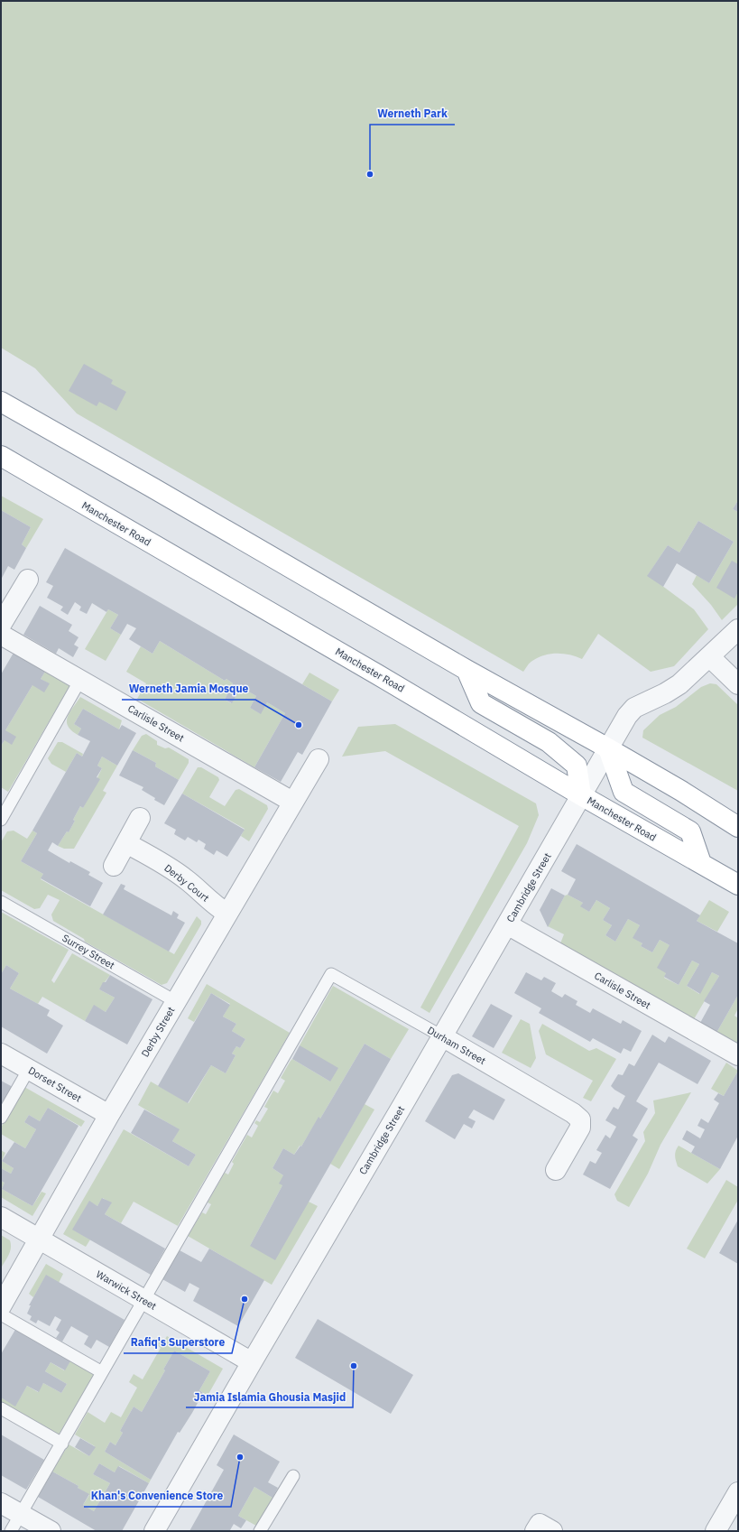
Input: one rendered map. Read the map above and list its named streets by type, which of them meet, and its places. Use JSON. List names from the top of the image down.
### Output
{
  "streets": {
    "highway": ["Manchester Road"],
    "street": [
      "Carlisle Street",
      "Derby Court",
      "Cambridge Street",
      "Derby Street",
      "Durham Street",
      "Dorset Street",
      "Warwick Street"
    ],
    "lane": ["Surrey Street"]
  },
  "crossings": [
    ["Manchester Road", "Cambridge Street"],
    ["Carlisle Street", "Cambridge Street"],
    ["Carlisle Street", "Derby Street"],
    ["Derby Court", "Derby Street"],
    ["Cambridge Street", "Durham Street"],
    ["Cambridge Street", "Warwick Street"],
    ["Surrey Street", "Derby Street"],
    ["Derby Street", "Dorset Street"],
    ["Derby Street", "Warwick Street"],
    ["Durham Street", "Warwick Street"]
  ],
  "places": [
    "Werneth Park",
    "Werneth Jamia Mosque",
    "Rafiq's Superstore",
    "Jamia Islamia Ghousia Masjid",
    "Khan's Convenience Store"
  ]
}
